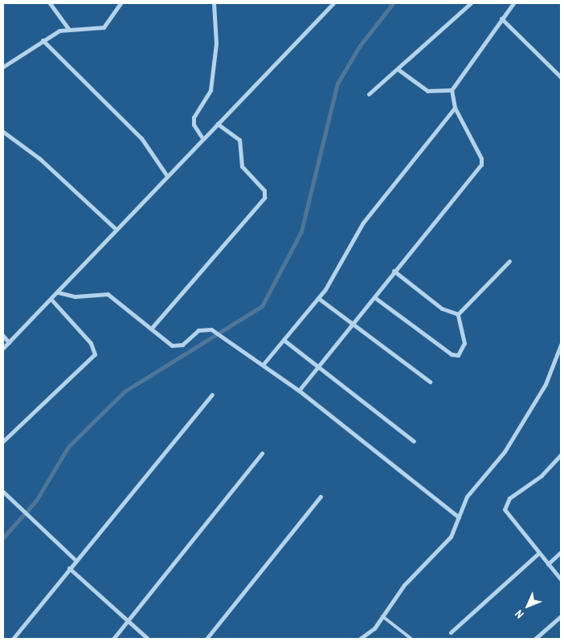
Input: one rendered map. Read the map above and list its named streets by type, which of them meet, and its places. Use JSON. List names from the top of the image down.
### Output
{
  "north": "bottom left"
}
